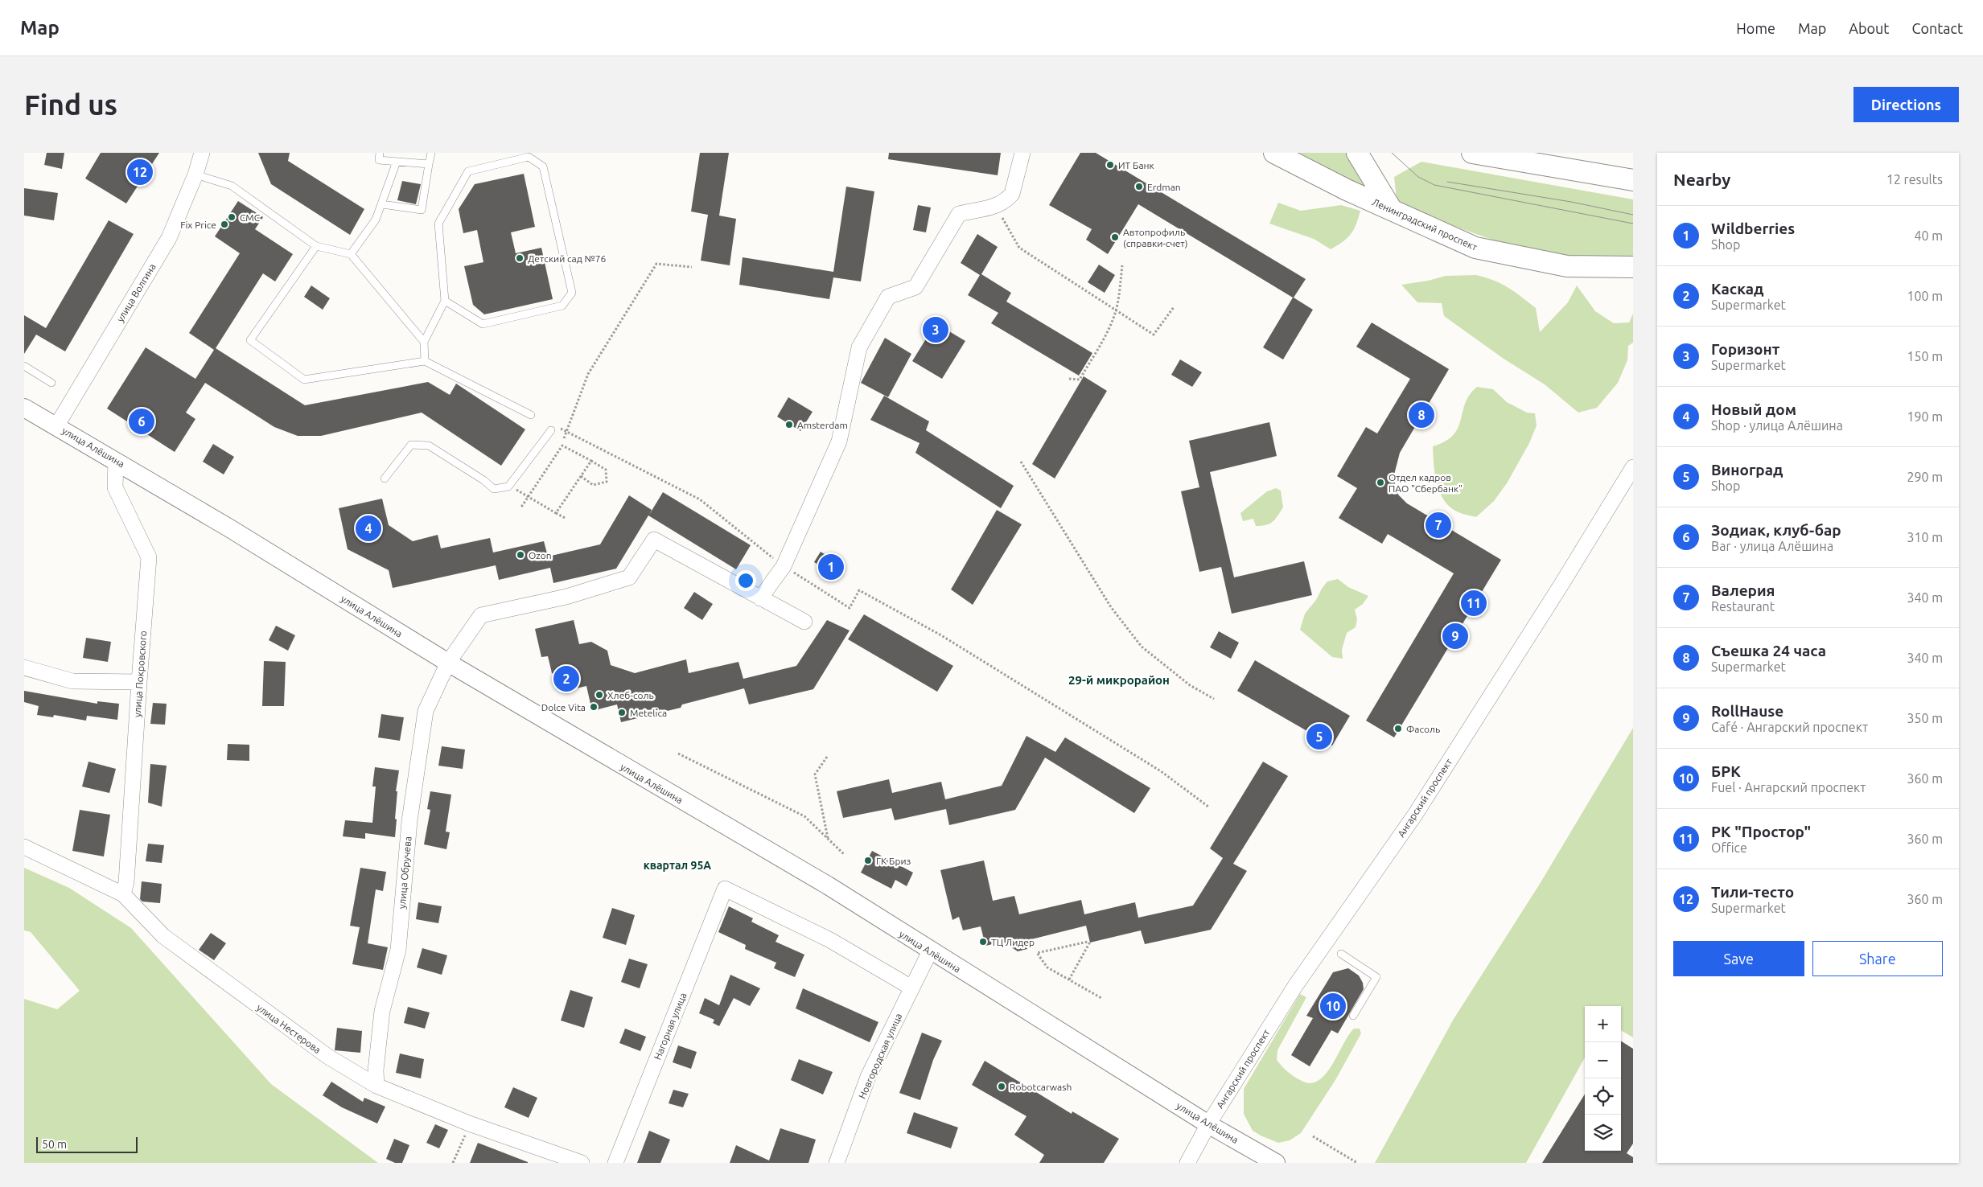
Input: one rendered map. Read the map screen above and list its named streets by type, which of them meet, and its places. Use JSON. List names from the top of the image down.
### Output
{
  "streets": {
    "main road": ["Ленинградский проспект"],
    "street": [
      "улица Волгина",
      "улица Алёшина",
      "улица Покровского",
      "Ангарский проспект",
      "улица Обручева",
      "Нагорная улица",
      "улица Нестерова",
      "Новгородская улица"
    ]
  },
  "crossings": [
    ["улица Волгина", "улица Алёшина"],
    ["улица Алёшина", "улица Покровского"],
    ["улица Алёшина", "Ангарский проспект"],
    ["улица Алёшина", "улица Обручева"],
    ["улица Алёшина", "Новгородская улица"],
    ["улица Покровского", "улица Нестерова"],
    ["улица Обручева", "улица Нестерова"],
    ["Нагорная улица", "Новгородская улица"]
  ],
  "districts": ["29-й микрорайон", "квартал 95А"],
  "places": [
    "ИТ Банк",
    "Erdman",
    "СМС",
    "Fix Price",
    "Автопрофиль (справки-счет)",
    "Детский сад №76",
    "Amsterdam",
    "Отдел кадров ПАО \"Сбербанк\"",
    "Ozon",
    "Хлеб-соль",
    "Dolce Vita",
    "Metelica",
    "Фасоль",
    "ГК Бриз",
    "ТЦ Лидер",
    "Robotcarwash"
  ],
  "scale_bar": "50 m",
  "page": {
    "header": "Map",
    "nav": [
      "Home",
      "Map",
      "About",
      "Contact"
    ],
    "buttons": [
      "Directions",
      ["Save", "Share"]
    ],
    "title": "Find us",
    "heading": ["Nearby", "12 results"],
    "pins": [
      "12",
      "3",
      "8",
      "6",
      "7",
      "4",
      "1",
      "11",
      "9",
      "2",
      "5",
      "10"
    ],
    "list": [
      {
        "mark": "1",
        "name": "Wildberries",
        "note": "Shop",
        "value": "40 m"
      },
      {
        "mark": "2",
        "name": "Каскад",
        "note": "Supermarket",
        "value": "100 m"
      },
      {
        "mark": "3",
        "name": "Горизонт",
        "note": "Supermarket",
        "value": "150 m"
      },
      {
        "mark": "4",
        "name": "Новый дом",
        "note": "Shop · улица Алёшина",
        "value": "190 m"
      },
      {
        "mark": "5",
        "name": "Виноград",
        "note": "Shop",
        "value": "290 m"
      },
      {
        "mark": "6",
        "name": "Зодиак, клуб-бар",
        "note": "Bar · улица Алёшина",
        "value": "310 m"
      },
      {
        "mark": "7",
        "name": "Валерия",
        "note": "Restaurant",
        "value": "340 m"
      },
      {
        "mark": "8",
        "name": "Съешка 24 часа",
        "note": "Supermarket",
        "value": "340 m"
      },
      {
        "mark": "9",
        "name": "RollHause",
        "note": "Café · Ангарский проспект",
        "value": "350 m"
      },
      {
        "mark": "10",
        "name": "БРК",
        "note": "Fuel · Ангарский проспект",
        "value": "360 m"
      },
      {
        "mark": "11",
        "name": "РК \"Простор\"",
        "note": "Office",
        "value": "360 m"
      },
      {
        "mark": "12",
        "name": "Тили-тесто",
        "note": "Supermarket",
        "value": "360 m"
      }
    ],
    "map_buttons": ["+", "−"],
    "scale": "50 m"
  }
}
